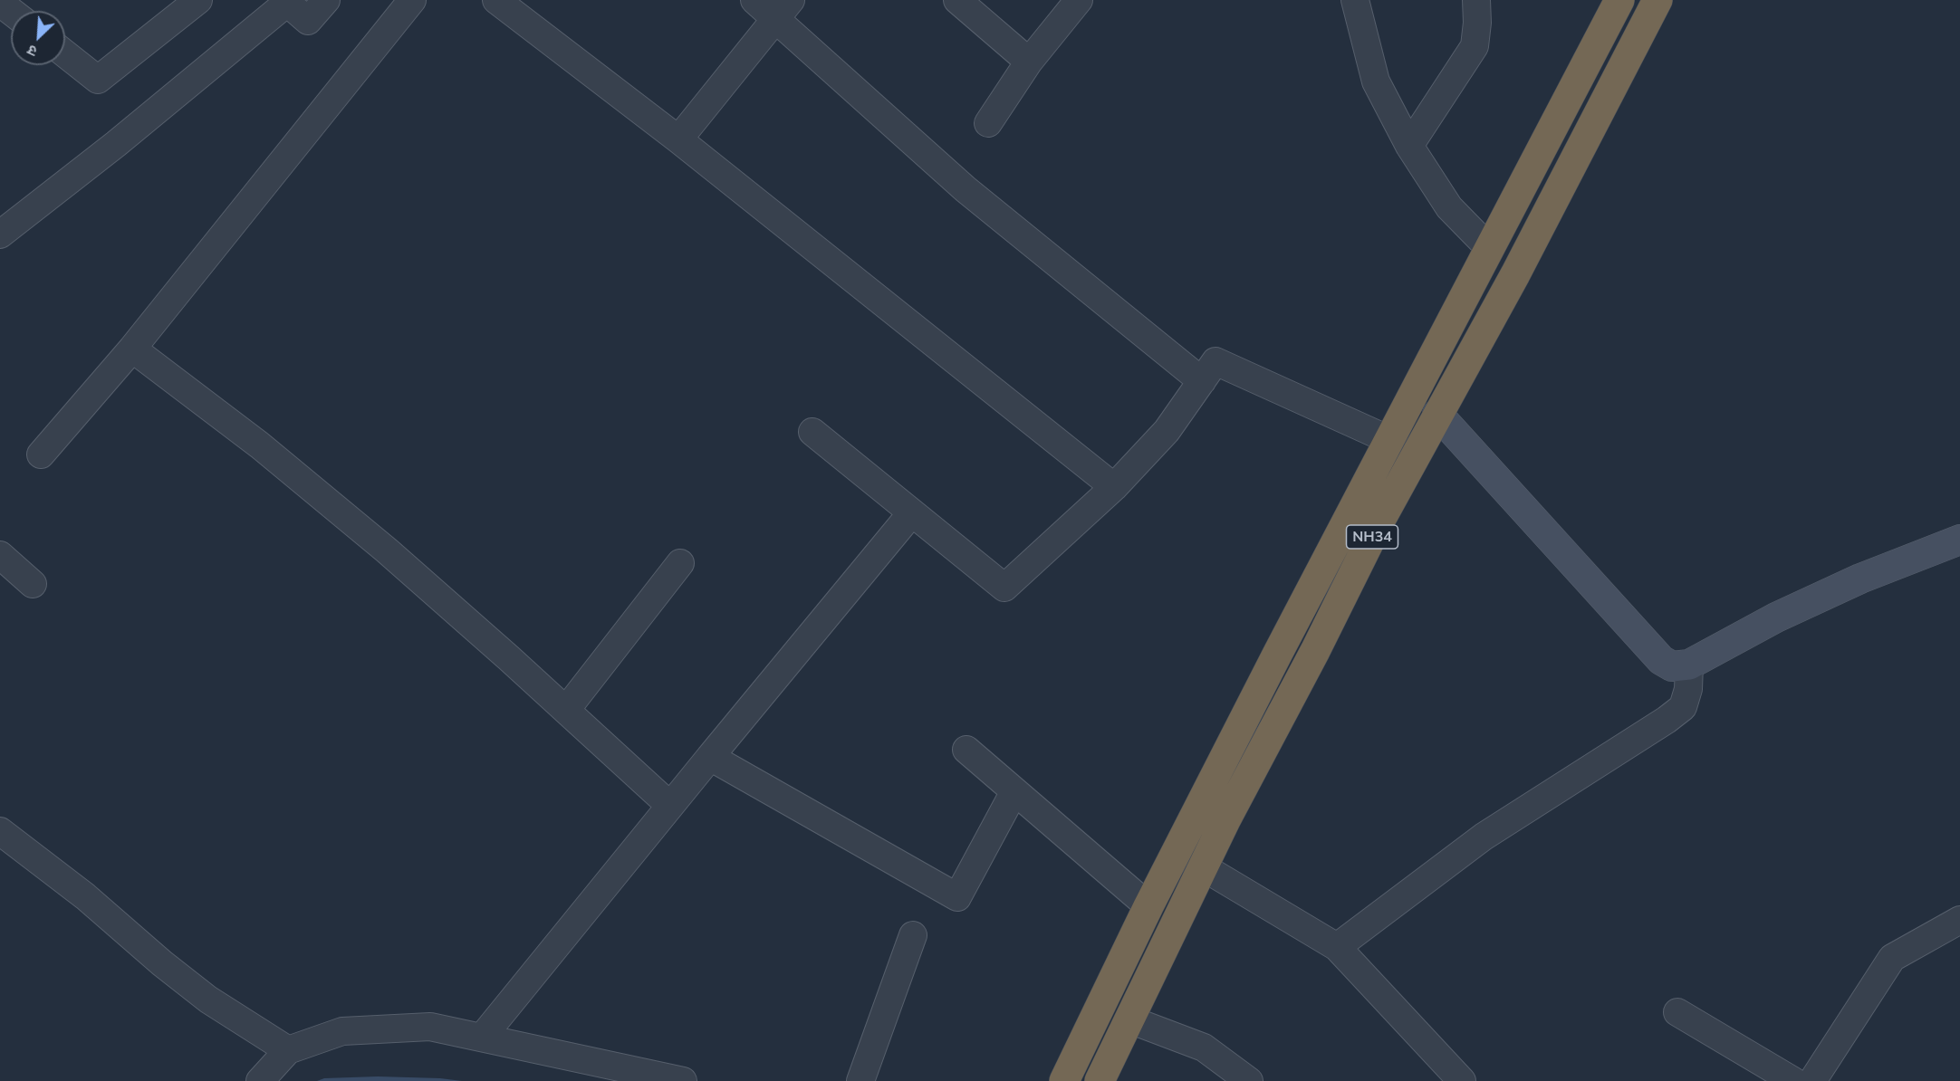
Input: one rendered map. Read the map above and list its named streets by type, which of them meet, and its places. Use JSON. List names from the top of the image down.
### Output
{
  "streets": {
    "highway": ["NH34"]
  },
  "north": "bottom left"
}
